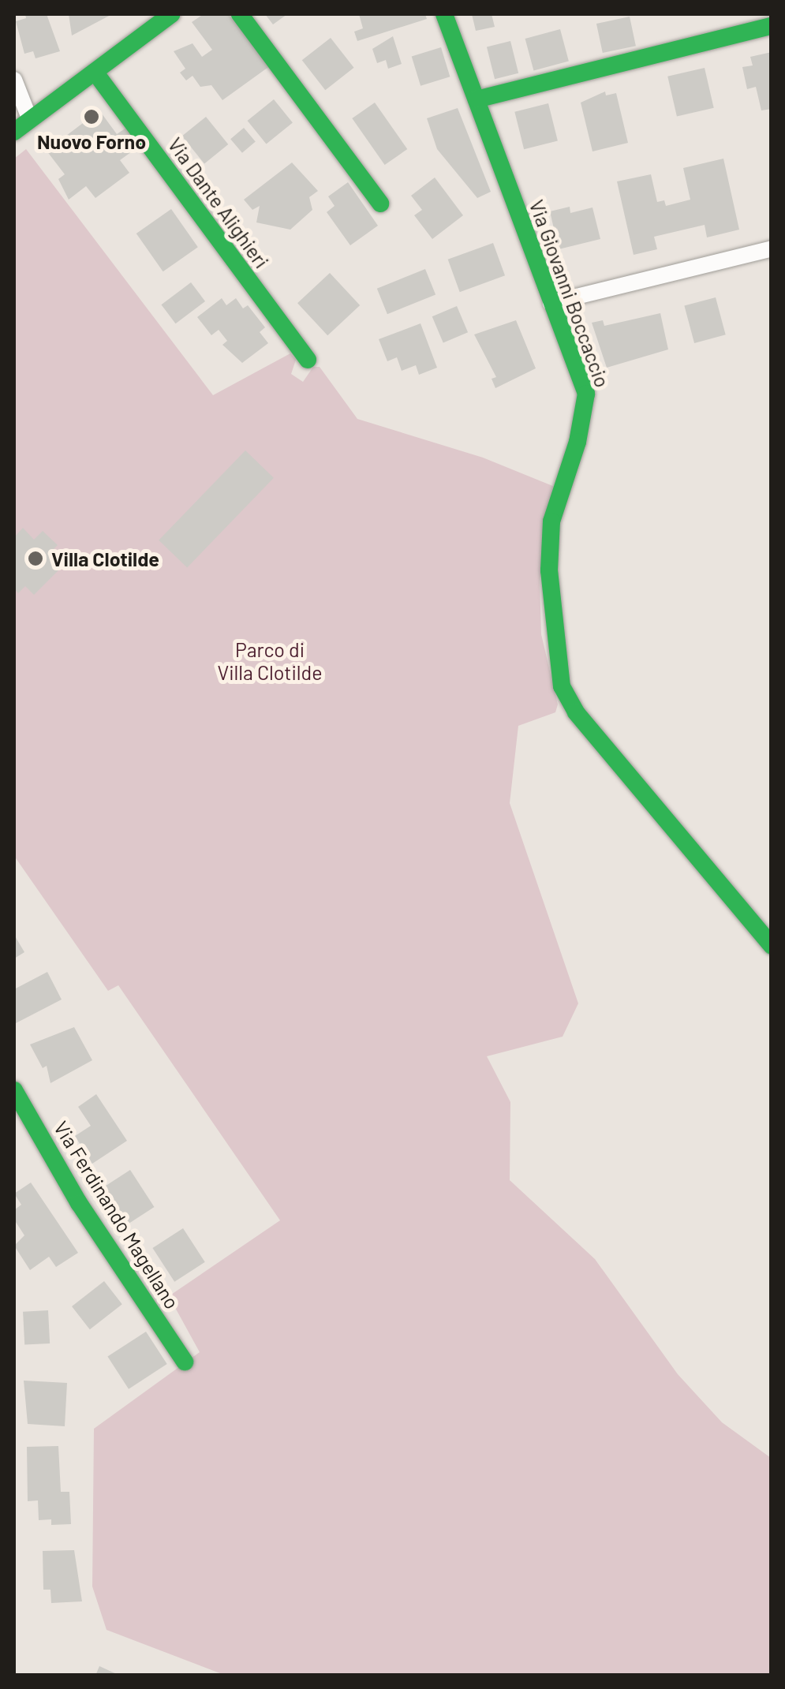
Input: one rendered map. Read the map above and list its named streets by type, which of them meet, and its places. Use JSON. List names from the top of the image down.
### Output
{
  "streets": {
    "street": ["Via Dante Alighieri", "Via Giovanni Boccaccio", "Via Ferdinando Magellano"]
  },
  "parks": ["Parco di Villa Clotilde"],
  "places": ["Nuovo Forno", "Villa Clotilde"]
}
